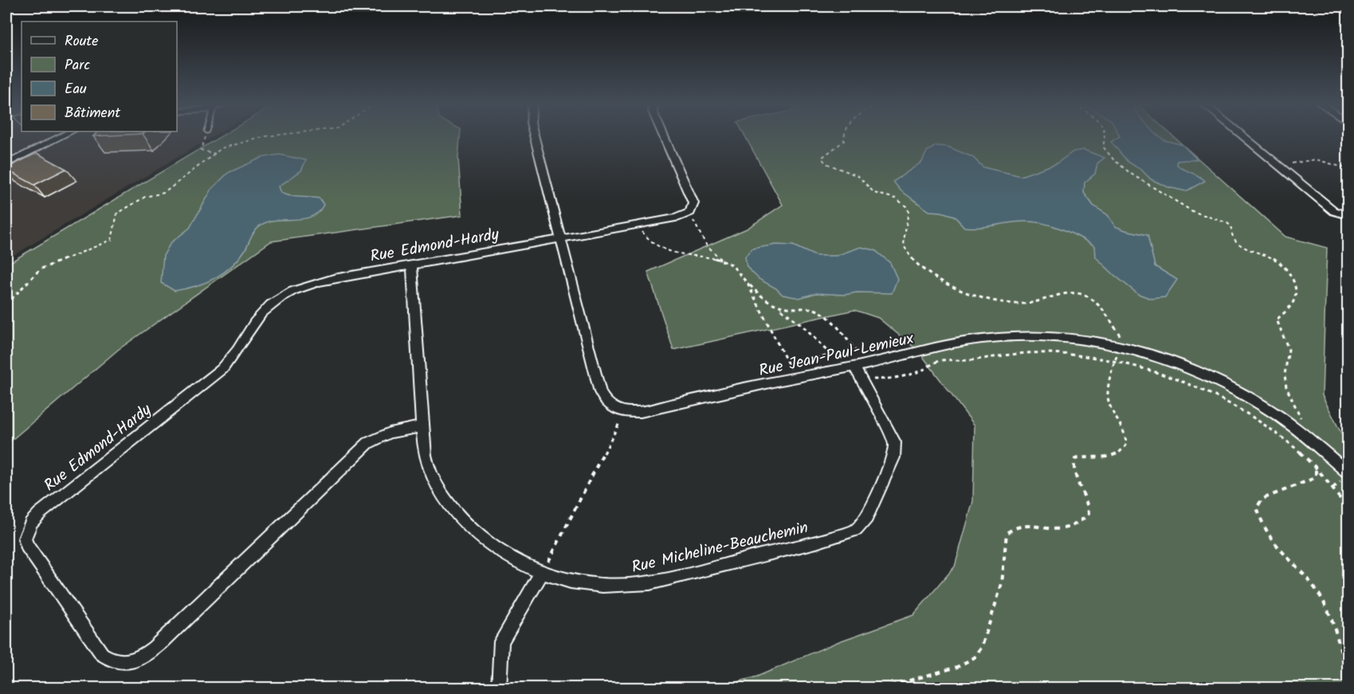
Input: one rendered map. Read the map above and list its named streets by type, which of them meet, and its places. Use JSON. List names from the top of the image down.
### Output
{
  "streets": {
    "street": ["Rue Edmond-Hardy", "Rue Jean-Paul-Lemieux", "Rue Micheline-Beauchemin"]
  },
  "crossings": [
    ["Rue Edmond-Hardy", "Rue Micheline-Beauchemin"],
    ["Rue Jean-Paul-Lemieux", "Rue Micheline-Beauchemin"]
  ],
  "legend": [
    "Route",
    "Parc",
    "Eau",
    "Bâtiment"
  ]
}
